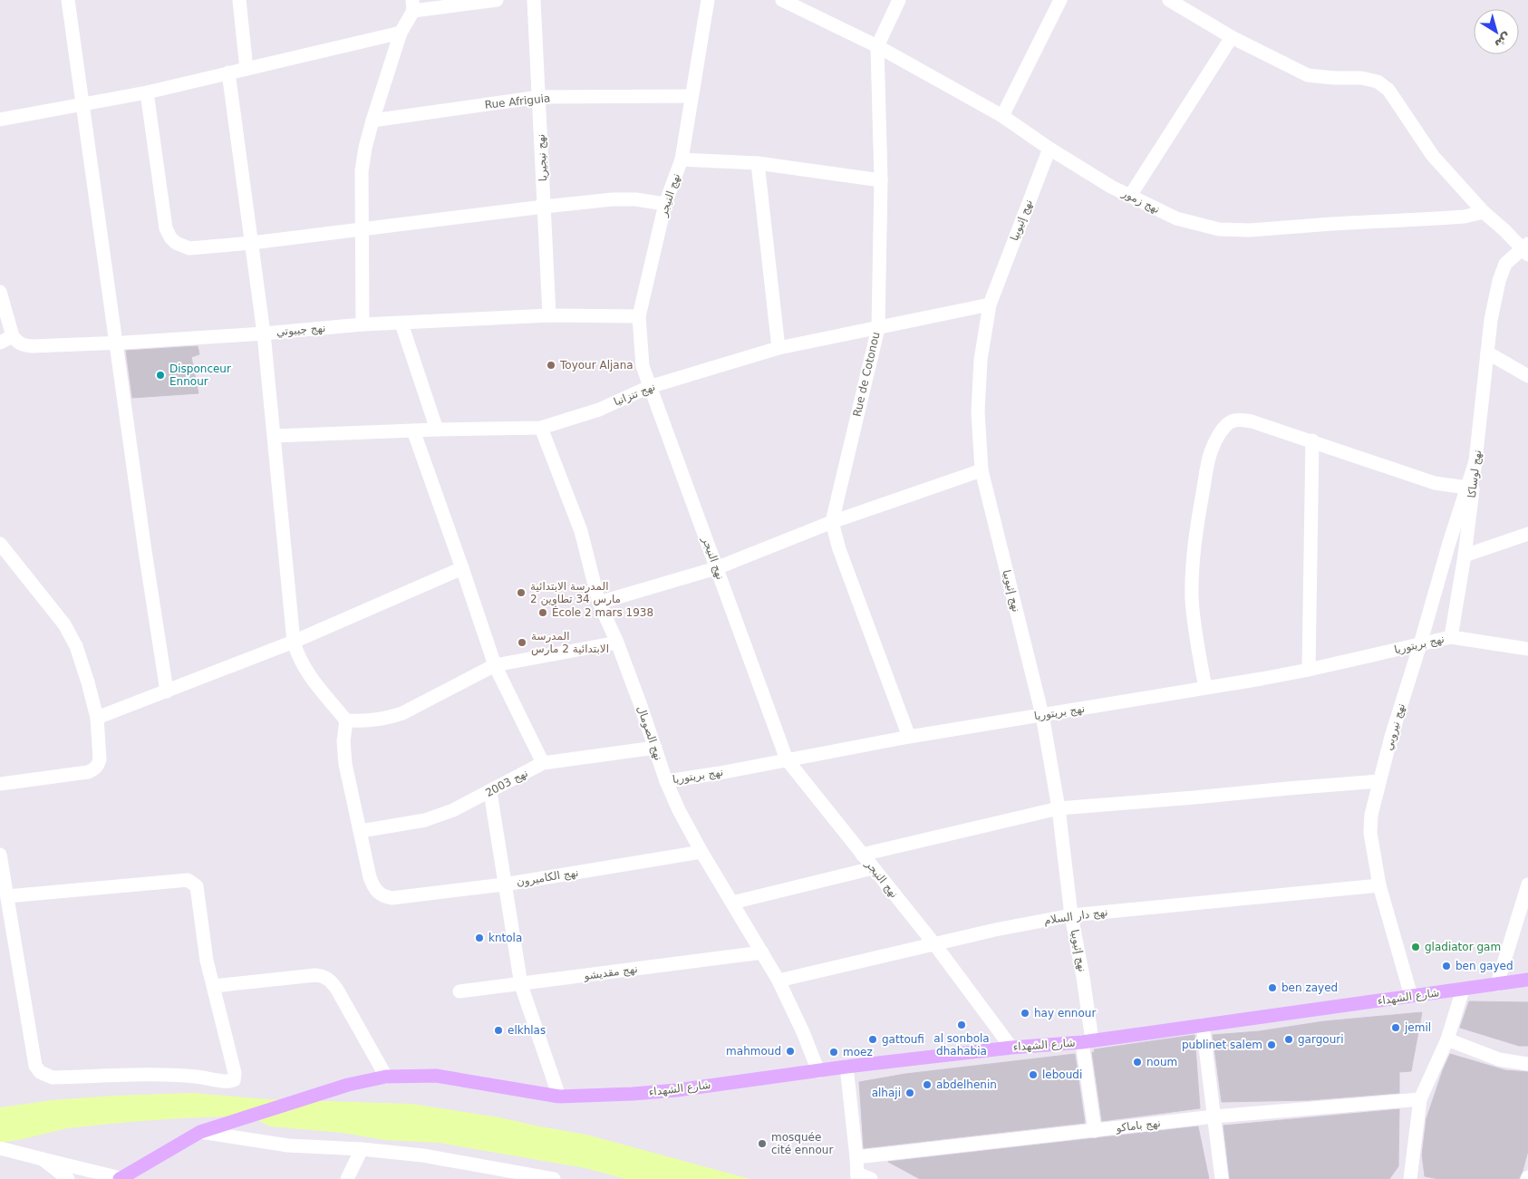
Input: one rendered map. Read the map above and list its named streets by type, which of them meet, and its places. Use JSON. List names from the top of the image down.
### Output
{
  "streets": {
    "main road": ["شارع الشهداء"],
    "street": [
      "Rue Afriguia",
      "نهج نيجيريا",
      "نهج النيجر",
      "نهج زمور",
      "نهج إثيوبيا",
      "نهج جيبوتي",
      "Rue de Cotonou",
      "نهج تنزانيا",
      "نهج لوساكا",
      "نهج بريتوريا",
      "نهج نيروبي",
      "نهج الصومال",
      "نهج 2003",
      "نهج الكاميرون",
      "نهج دار السلام",
      "نهج مقديشو",
      "نهج باماكو"
    ]
  },
  "crossings": [
    ["Rue Afriguia", "نهج نيجيريا"],
    ["Rue Afriguia", "نهج النيجر"],
    ["نهج نيجيريا", "نهج جيبوتي"],
    ["نهج النيجر", "نهج جيبوتي"],
    ["نهج النيجر", "نهج تنزانيا"],
    ["نهج النيجر", "نهج بريتوريا"],
    ["نهج النيجر", "نهج دار السلام"],
    ["نهج النيجر", "شارع الشهداء"],
    ["نهج زمور", "نهج إثيوبيا"],
    ["نهج زمور", "Rue de Cotonou"],
    ["نهج إثيوبيا", "نهج تنزانيا"],
    ["نهج إثيوبيا", "نهج بريتوريا"],
    ["نهج إثيوبيا", "نهج دار السلام"],
    ["نهج إثيوبيا", "شارع الشهداء"],
    ["نهج إثيوبيا", "نهج باماكو"],
    ["Rue de Cotonou", "نهج تنزانيا"],
    ["Rue de Cotonou", "نهج بريتوريا"],
    ["نهج تنزانيا", "نهج الصومال"],
    ["نهج لوساكا", "نهج بريتوريا"],
    ["نهج لوساكا", "نهج نيروبي"],
    ["نهج بريتوريا", "نهج نيروبي"],
    ["نهج بريتوريا", "نهج الصومال"],
    ["نهج نيروبي", "نهج دار السلام"],
    ["نهج نيروبي", "شارع الشهداء"],
    ["نهج الصومال", "نهج 2003"],
    ["نهج الصومال", "نهج الكاميرون"],
    ["نهج الصومال", "نهج دار السلام"],
    ["نهج الصومال", "نهج مقديشو"],
    ["نهج الصومال", "شارع الشهداء"],
    ["نهج 2003", "نهج الكاميرون"]
  ],
  "places": [
    "Toyour Aljana",
    "Disponceur Ennour",
    "المدرسة الابتدائية 2 مارس 34 تطاوين",
    "École 2 mars 1938",
    "المدرسة الابتدائية 2 مارس",
    "kntola",
    "gladiator gam",
    "ben gayed",
    "ben zayed",
    "hay ennour",
    "al sonbola dhahabia",
    "jemil",
    "elkhlas",
    "gattoufi",
    "gargouri",
    "publinet salem",
    "mahmoud",
    "moez",
    "noum",
    "leboudi",
    "abdelhenin",
    "alhaji",
    "mosquée cité ennour"
  ],
  "north": "bottom right"
}
